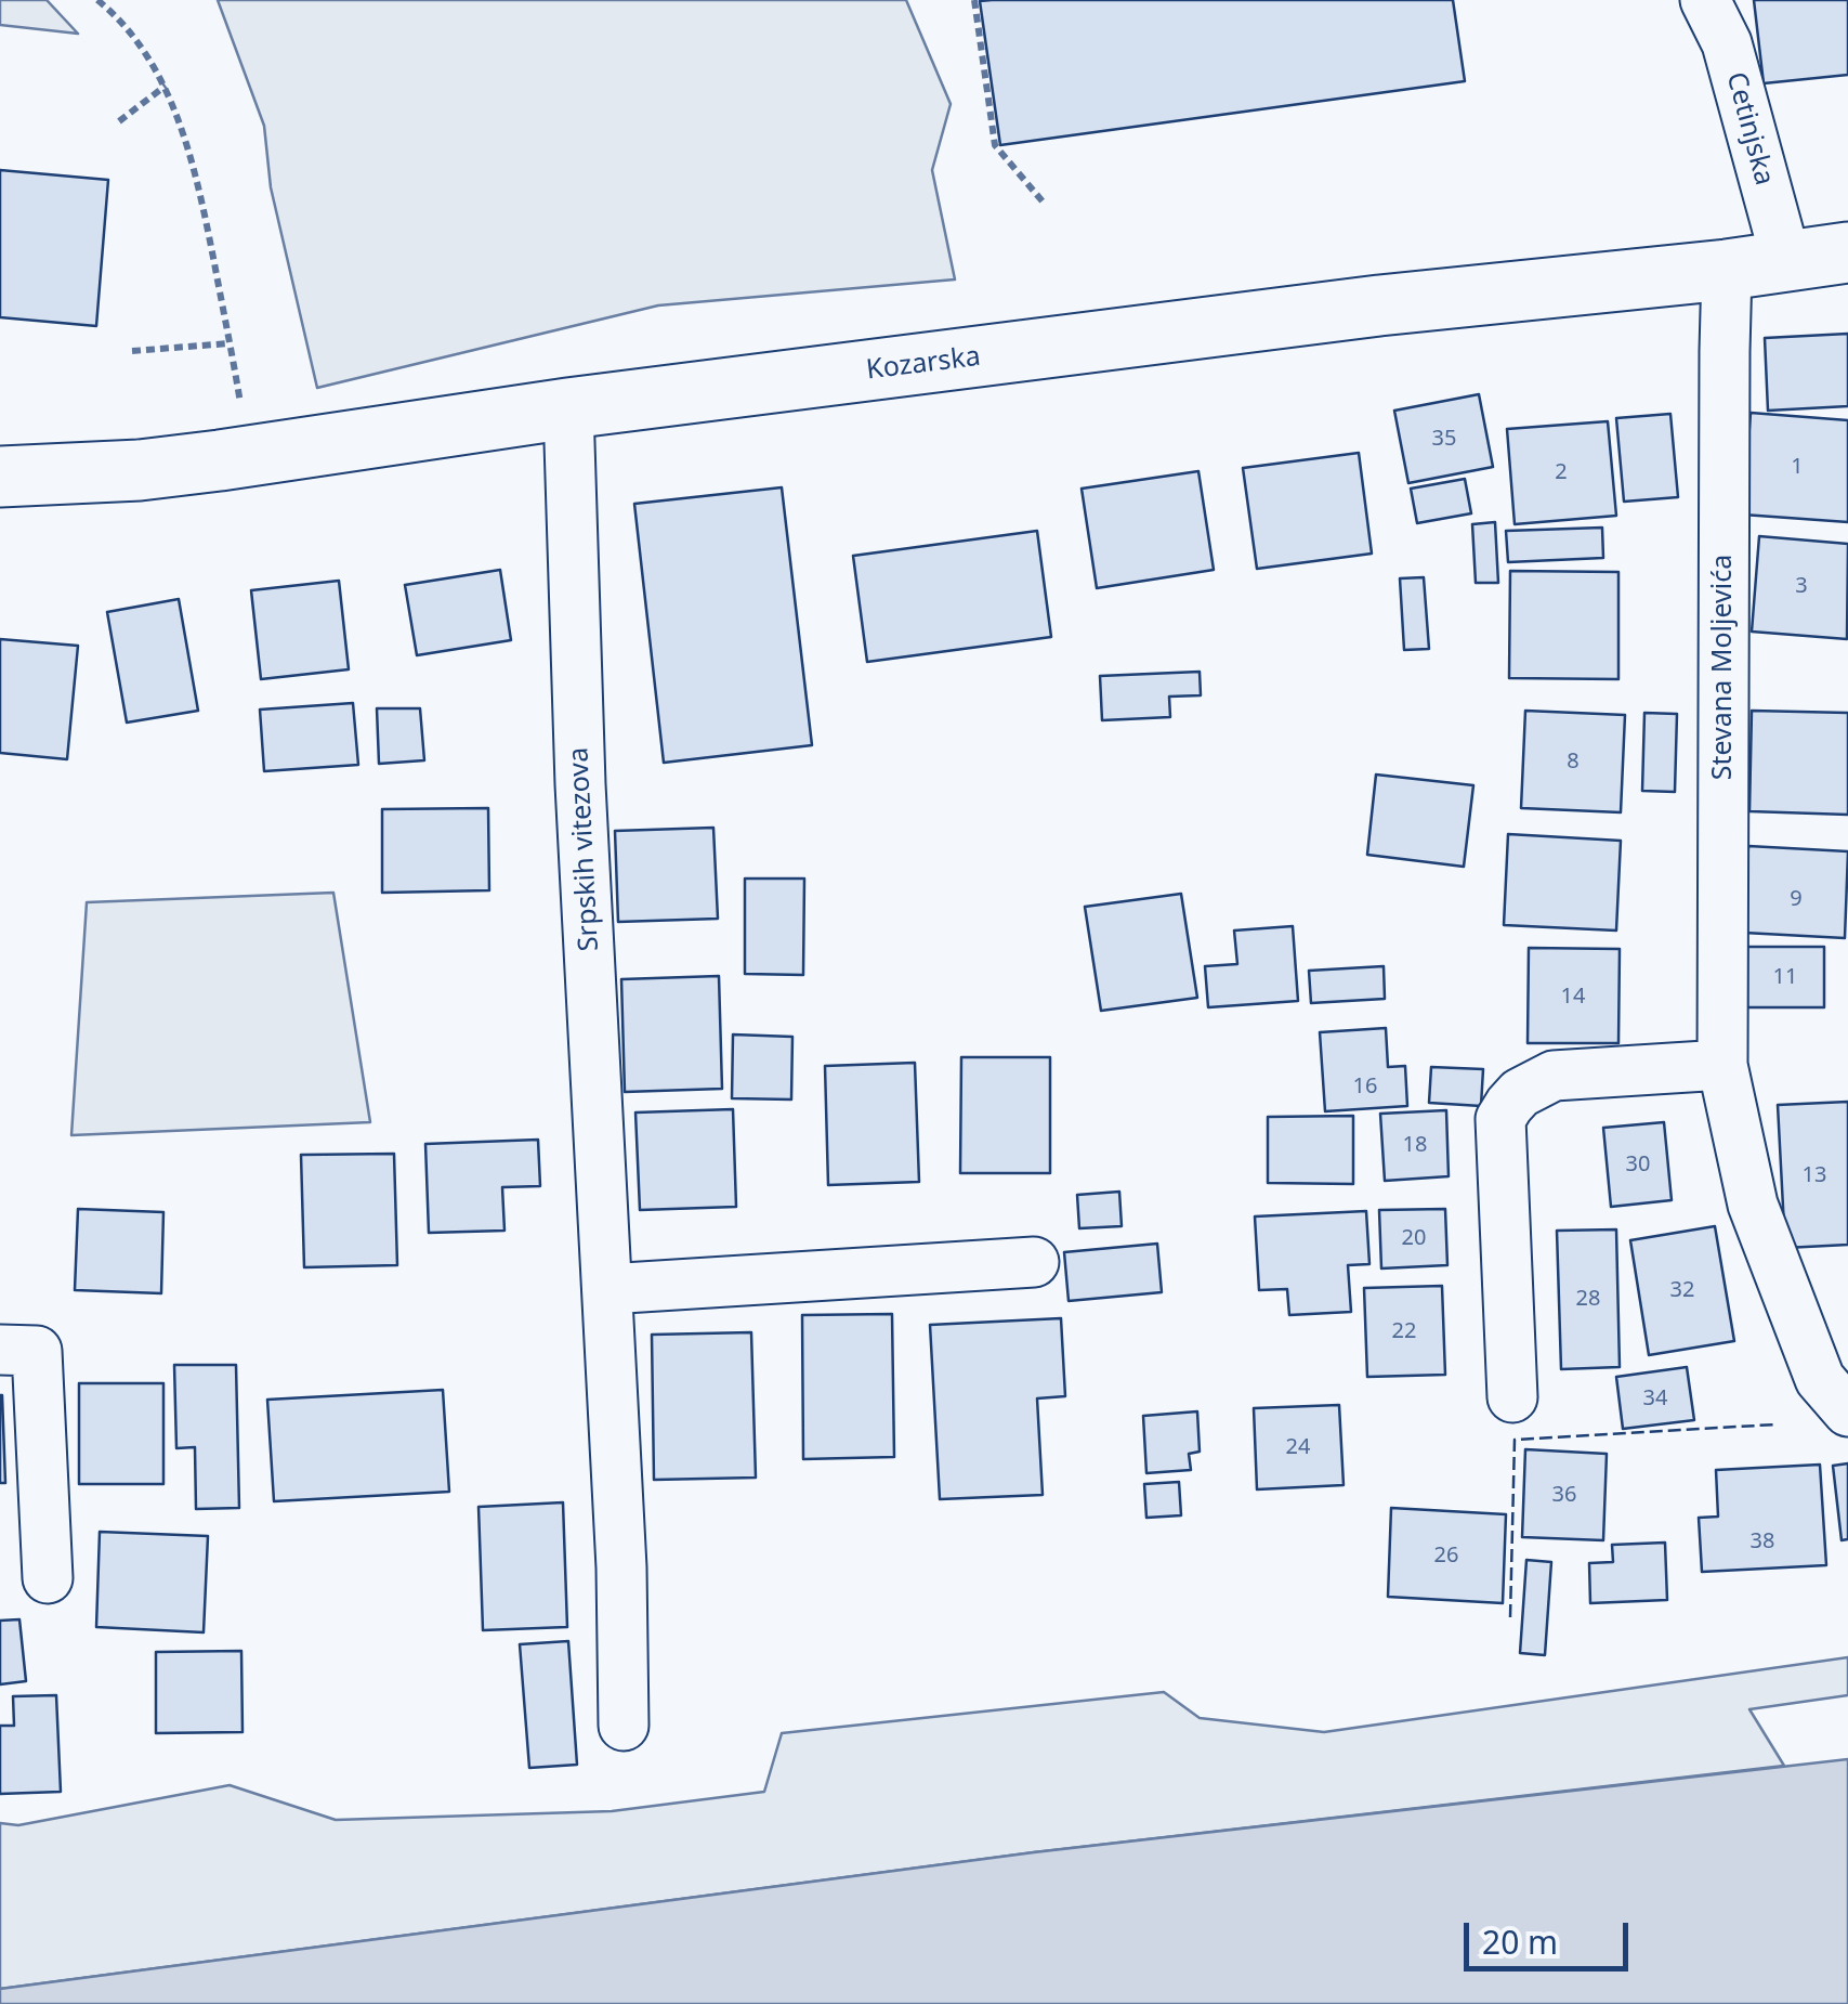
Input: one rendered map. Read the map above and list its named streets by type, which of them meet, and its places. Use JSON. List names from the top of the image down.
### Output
{
  "streets": {
    "main road": ["Kozarska"],
    "street": ["Cetinjska", "Stevana Moljevića", "Srpskih vitezova"]
  },
  "crossings": [
    ["Cetinjska", "Kozarska"],
    ["Kozarska", "Stevana Moljevića"],
    ["Kozarska", "Srpskih vitezova"]
  ],
  "house_numbers": [
    "35",
    "1",
    "2",
    "3",
    "8",
    "9",
    "11",
    "14",
    "16",
    "18",
    "30",
    "13",
    "20",
    "32",
    "28",
    "22",
    "34",
    "24",
    "36",
    "38",
    "26"
  ],
  "scale_bar": "20 m"
}
